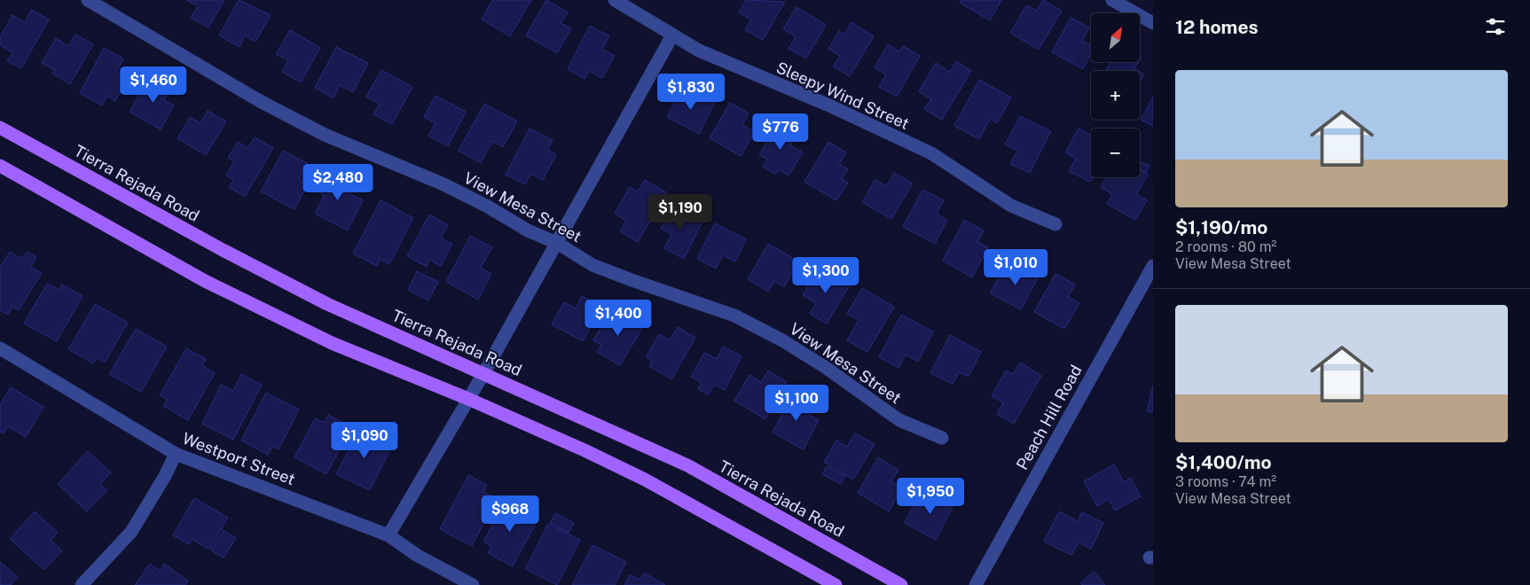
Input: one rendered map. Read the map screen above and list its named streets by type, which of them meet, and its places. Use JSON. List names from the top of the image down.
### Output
{
  "streets": {
    "main road": ["Tierra Rejada Road"],
    "street": [
      "Sleepy Wind Street",
      "View Mesa Street",
      "Peach Hill Road",
      "Westport Street"
    ]
  },
  "north": "top right",
  "page": {
    "heading": "12 homes",
    "map_buttons": ["+", "−"],
    "list": [
      {
        "name": "$1,190/mo",
        "note": "2 rooms · 80 m² · View Mesa Street"
      },
      {
        "name": "$1,400/mo",
        "note": "3 rooms · 74 m² · View Mesa Street"
      }
    ],
    "price": [
      "$1,460",
      "$1,830",
      "$776",
      "$2,480",
      "$1,190",
      "$1,010",
      "$1,300",
      "$1,400",
      "$1,100",
      "$1,090",
      "$1,950",
      "$968"
    ]
  }
}
